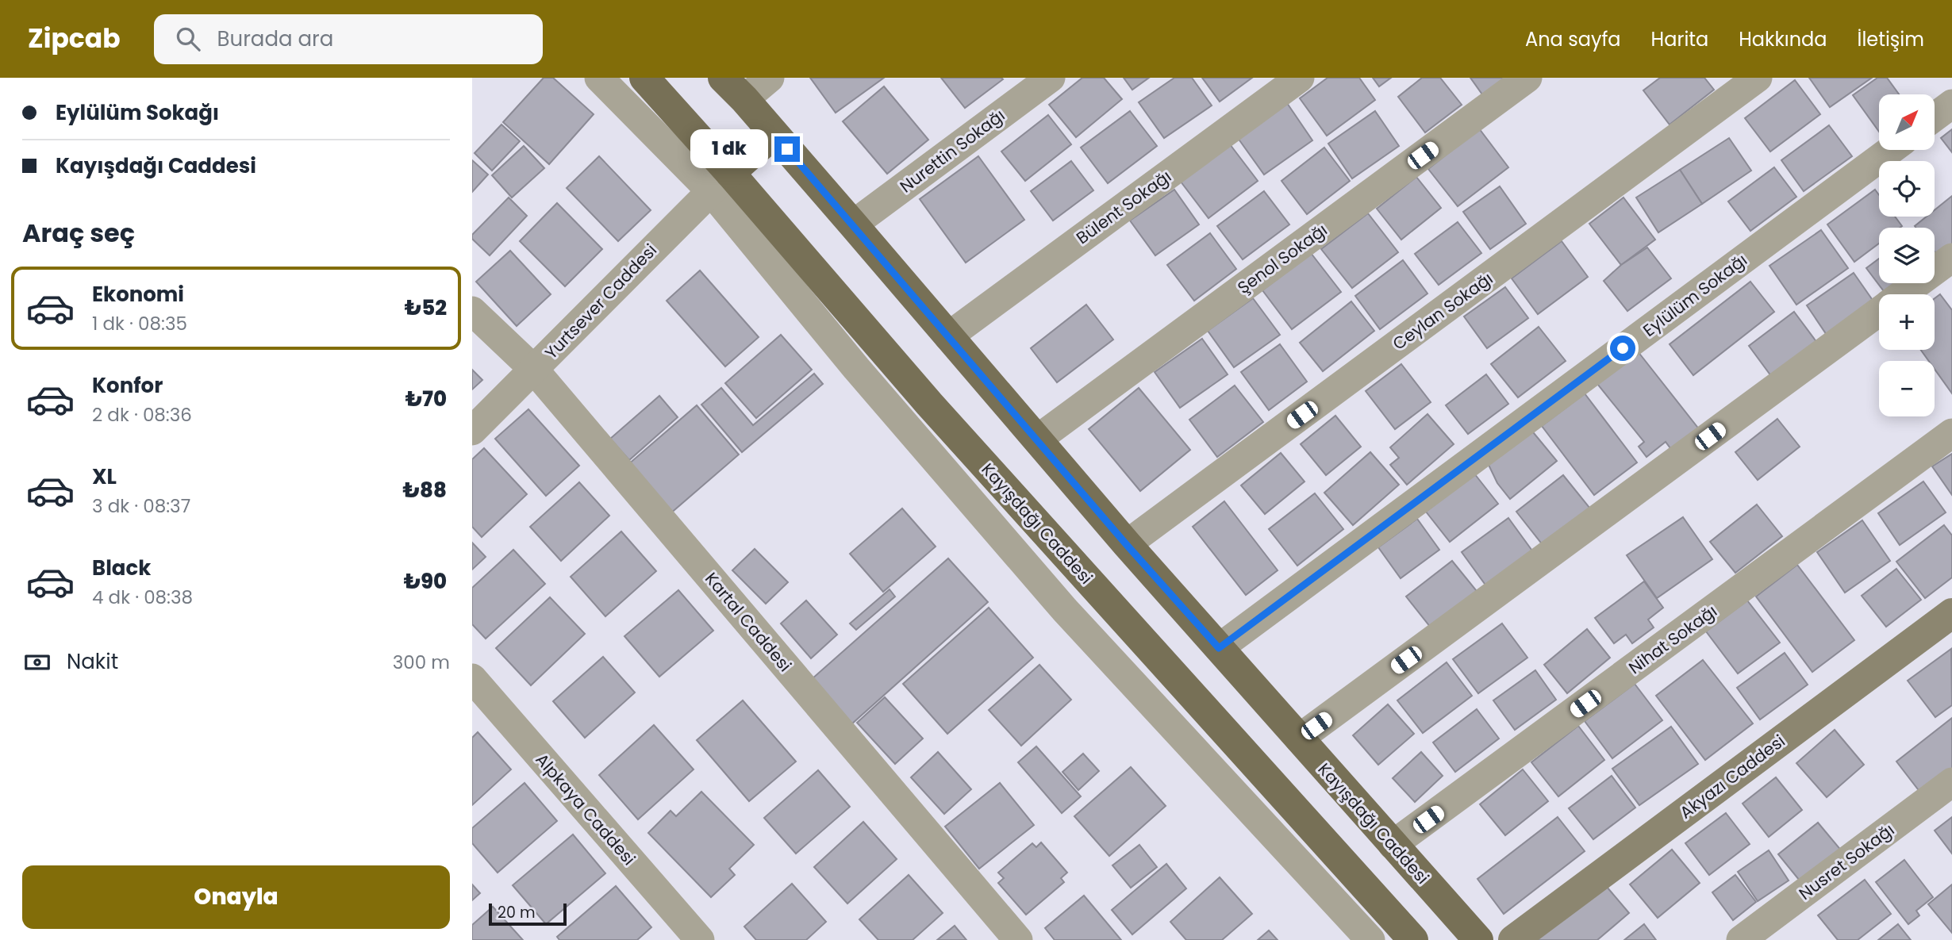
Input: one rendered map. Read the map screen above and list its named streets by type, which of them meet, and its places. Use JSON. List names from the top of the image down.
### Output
{
  "streets": {
    "main road": ["Kayışdağı Caddesi"],
    "street": [
      "Nurettin Sokağı",
      "Bülent Sokağı",
      "Şenol Sokağı",
      "Eylülüm Sokağı",
      "Yurtsever Caddesi",
      "Ceylan Sokağı",
      "Kartal Caddesi",
      "Nihat Sokağı",
      "Akyazı Caddesi",
      "Alpkaya Caddesi",
      "Nusret Sokağı"
    ]
  },
  "crossings": [
    ["Nurettin Sokağı", "Kayışdağı Caddesi"],
    ["Bülent Sokağı", "Kayışdağı Caddesi"],
    ["Şenol Sokağı", "Kayışdağı Caddesi"],
    ["Eylülüm Sokağı", "Kayışdağı Caddesi"],
    ["Yurtsever Caddesi", "Kayışdağı Caddesi"],
    ["Yurtsever Caddesi", "Kartal Caddesi"],
    ["Ceylan Sokağı", "Kayışdağı Caddesi"],
    ["Kayışdağı Caddesi", "Nihat Sokağı"]
  ],
  "scale_bar": "20 m",
  "north": "top right",
  "page": {
    "header": "Zipcab",
    "search": "Burada ara",
    "nav": [
      "Ana sayfa",
      "Harita",
      "Hakkında",
      "İletişim"
    ],
    "banner": ["Eylülüm Sokağı", "Kayışdağı Caddesi"],
    "map_buttons": ["+", "−"],
    "bubble": "1 dk",
    "heading": "Araç seç",
    "list": [
      {
        "name": "Ekonomi",
        "note": "1 dk · 08:35",
        "value": "₺52"
      },
      {
        "name": "Konfor",
        "note": "2 dk · 08:36",
        "value": "₺70"
      },
      {
        "name": "XL",
        "note": "3 dk · 08:37",
        "value": "₺88"
      },
      {
        "name": "Black",
        "note": "4 dk · 08:38",
        "value": "₺90"
      }
    ],
    "pay": ["Nakit", "300 m"],
    "buttons": "Onayla",
    "scale": "20 m"
  }
}
